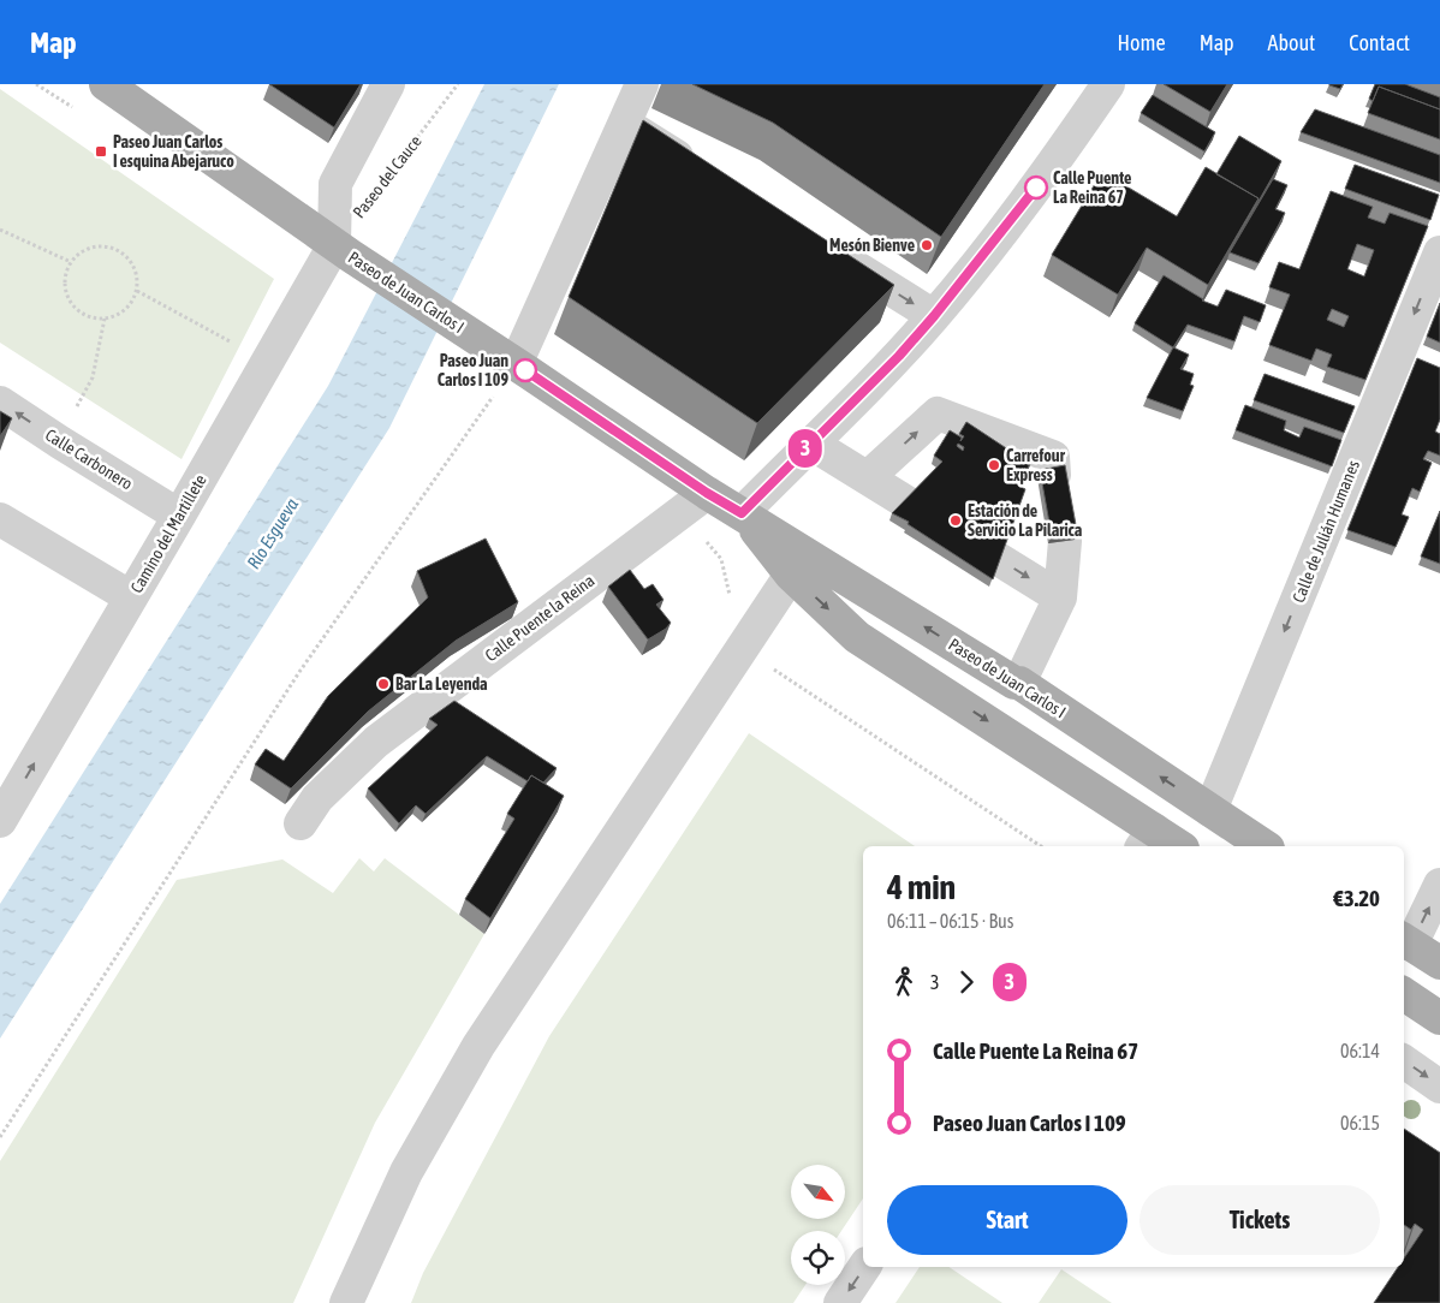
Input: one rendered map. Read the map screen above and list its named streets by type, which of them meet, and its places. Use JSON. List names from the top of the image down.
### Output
{
  "streets": {
    "main road": ["Paseo de Juan Carlos I"],
    "street": [
      "Paseo del Cauce",
      "Calle Carbonero",
      "Calle de Julián Humanes",
      "Camino del Martillete",
      "Calle Puente la Reina"
    ]
  },
  "crossings": [
    ["Paseo del Cauce", "Paseo de Juan Carlos I"],
    ["Paseo del Cauce", "Camino del Martillete"],
    ["Paseo de Juan Carlos I", "Calle de Julián Humanes"],
    ["Paseo de Juan Carlos I", "Camino del Martillete"],
    ["Paseo de Juan Carlos I", "Calle Puente la Reina"],
    ["Calle Carbonero", "Camino del Martillete"]
  ],
  "one_way": ["Calle de Julián Humanes", "Camino del Martillete"],
  "water": ["Río Esgueva"],
  "places": {
    "transit": ["Paseo Juan Carlos I esquina Abejaruco"],
    "other": [
      "Calle Puente La Reina 67",
      "Mesón Bienve",
      "Paseo Juan Carlos I 109",
      "Carrefour Express",
      "Estación de Servicio La Pilarica",
      "Bar La Leyenda"
    ]
  },
  "lines": ["bus line 3"],
  "north": "bottom right",
  "page": {
    "header": "Map",
    "nav": [
      "Home",
      "Map",
      "About",
      "Contact"
    ],
    "on_map": "3",
    "heading": ["4 min", "06:11 – 06:15 · Bus", "€3.20"],
    "legs": ["3", "3"],
    "list": [
      {
        "name": "Calle Puente La Reina 67",
        "value": "06:14"
      },
      {
        "name": "Paseo Juan Carlos I 109",
        "value": "06:15"
      }
    ],
    "buttons": ["Start", "Tickets"]
  }
}
